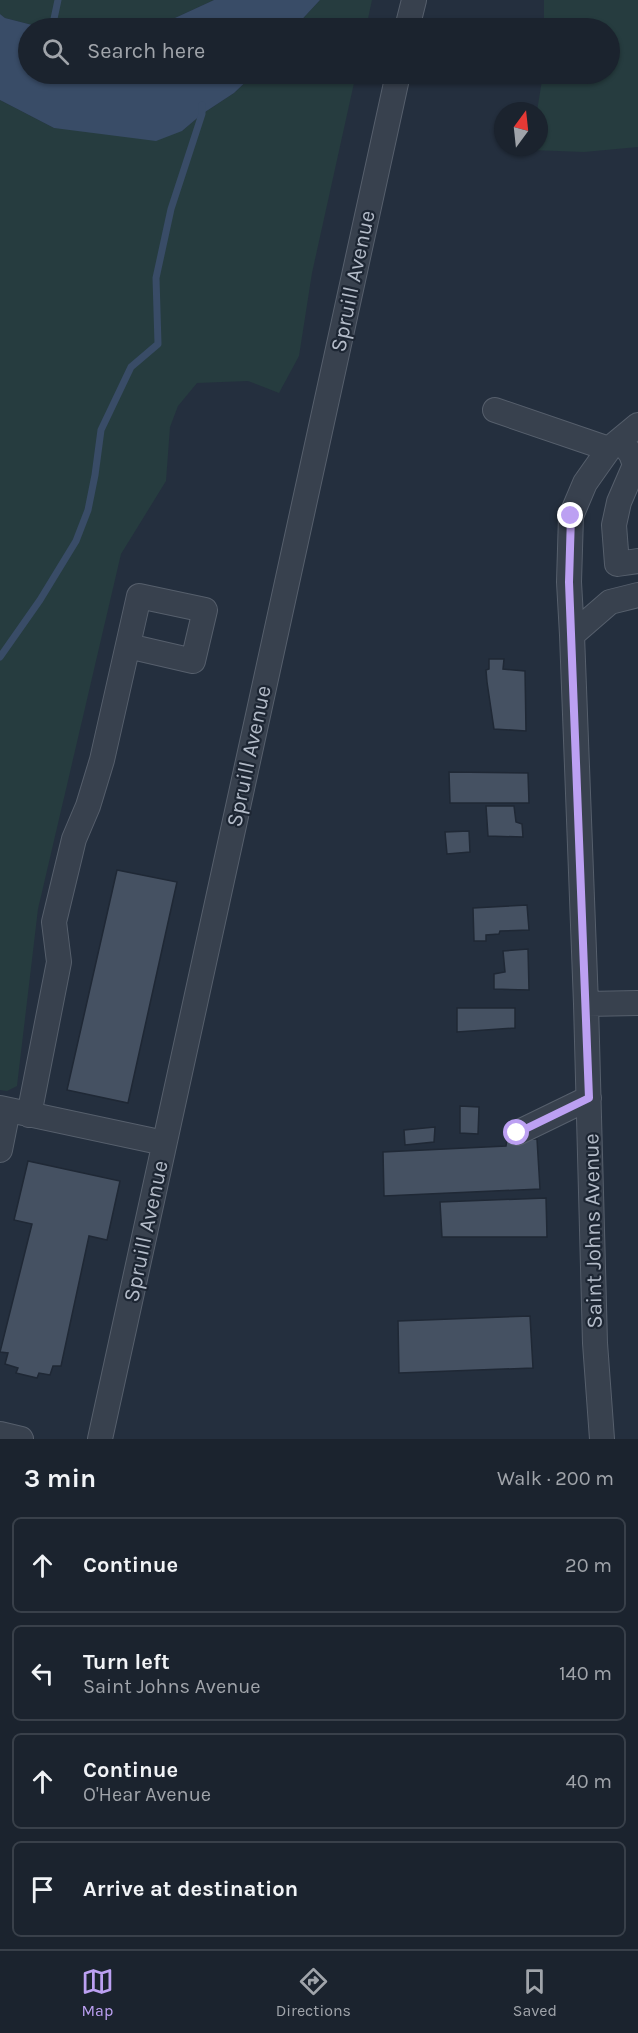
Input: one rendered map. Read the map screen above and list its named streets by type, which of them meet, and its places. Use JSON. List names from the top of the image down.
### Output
{
  "streets": {
    "street": ["Spruill Avenue", "Saint Johns Avenue"]
  },
  "north": "top",
  "page": {
    "search": "Search here",
    "heading": ["3 min", "Walk · 200 m"],
    "list": [
      ["Continue", "20 m"],
      ["Turn left", "Saint Johns Avenue", "140 m"],
      ["Continue", "O'Hear Avenue", "40 m"],
      "Arrive at destination"
    ],
    "nav": ["Map", "Directions", "Saved"]
  }
}
